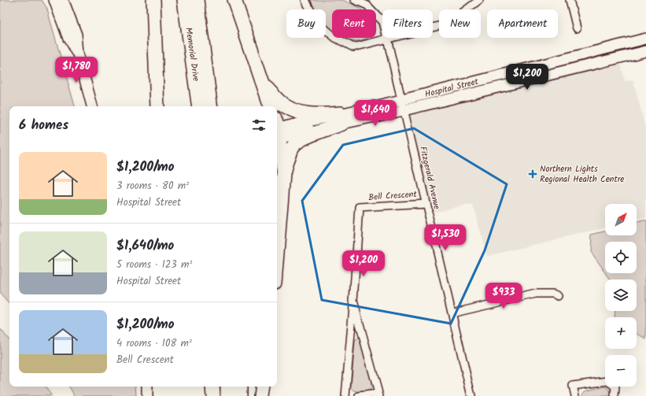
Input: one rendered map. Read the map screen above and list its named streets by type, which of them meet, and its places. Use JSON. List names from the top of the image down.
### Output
{
  "streets": {
    "highway": ["Memorial Drive"],
    "main road": ["Hospital Street"],
    "street": ["Fitzgerald Avenue", "Bell Crescent"]
  },
  "crossings": [
    ["Hospital Street", "Fitzgerald Avenue"],
    ["Fitzgerald Avenue", "Bell Crescent"]
  ],
  "places": {
    "health": ["Northern Lights Regional Health Centre"]
  },
  "north": "top right",
  "page": {
    "chip": [
      "Buy",
      "Rent",
      "Filters",
      "New",
      "Apartment"
    ],
    "price": [
      "$1,780",
      "$1,200",
      "$1,640",
      "$1,530",
      "$1,200",
      "$933"
    ],
    "heading": "6 homes",
    "list": [
      {
        "name": "$1,200/mo",
        "note": "3 rooms · 80 m² · Hospital Street"
      },
      {
        "name": "$1,640/mo",
        "note": "5 rooms · 123 m² · Hospital Street"
      },
      {
        "name": "$1,200/mo",
        "note": "4 rooms · 108 m² · Bell Crescent"
      }
    ],
    "map_buttons": ["+", "−"]
  }
}
